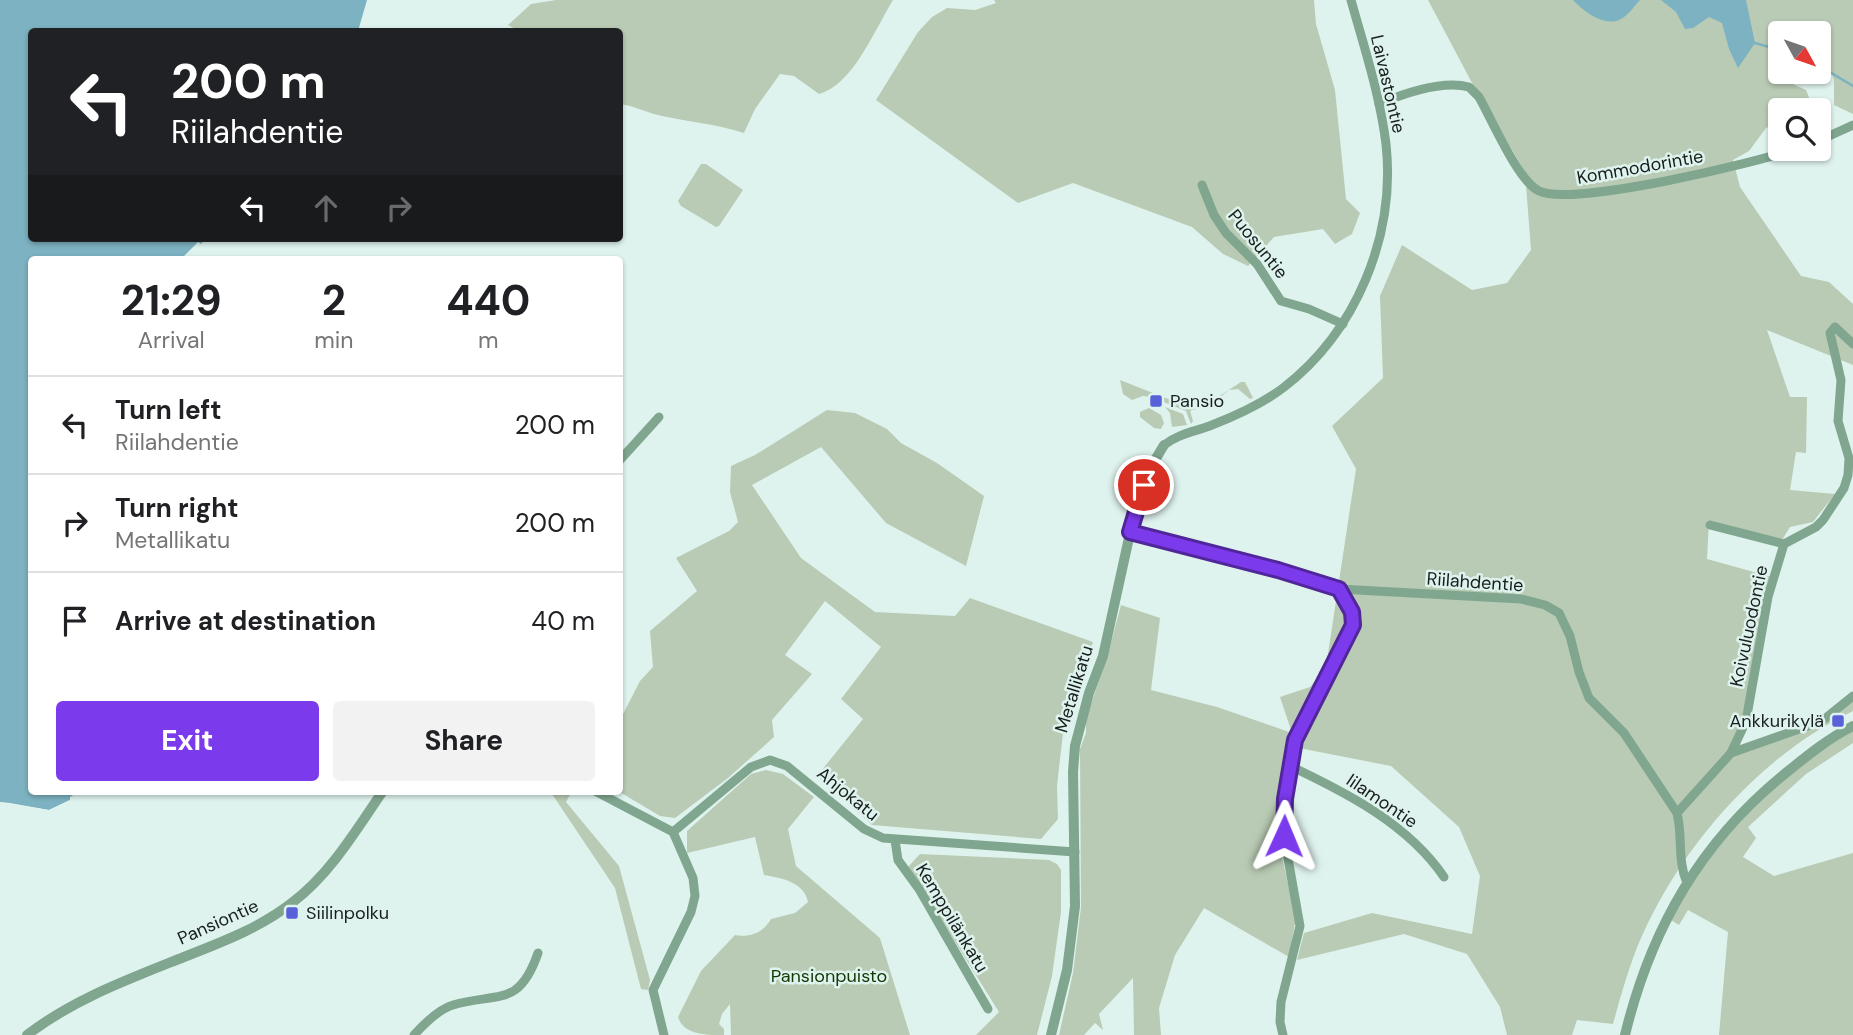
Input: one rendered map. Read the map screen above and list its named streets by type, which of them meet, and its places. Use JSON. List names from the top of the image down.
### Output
{
  "streets": {
    "street": [
      "Laivastontie",
      "Kommodorintie",
      "Puosuntie",
      "Riilahdentie",
      "Koivuluodontie",
      "Metallikatu",
      "Ahjokatu",
      "Iilamontie",
      "Kemppilänkatu",
      "Pansiontie"
    ]
  },
  "crossings": [
    ["Laivastontie", "Kommodorintie"],
    ["Laivastontie", "Puosuntie"],
    ["Laivastontie", "Metallikatu"],
    ["Riilahdentie", "Metallikatu"],
    ["Metallikatu", "Ahjokatu"],
    ["Ahjokatu", "Kemppilänkatu"]
  ],
  "parks": ["Pansionpuisto"],
  "places": {
    "transit": ["Pansio", "Ankkurikylä", "Siilinpolku"]
  },
  "north": "bottom right",
  "page": {
    "turn": ["200 m", "Riilahdentie"],
    "eta": [
      "21:29",
      "Arrival",
      "2",
      "min",
      "440",
      "m"
    ],
    "list": [
      {
        "name": "Turn left",
        "note": "Riilahdentie",
        "value": "200 m"
      },
      {
        "name": "Turn right",
        "note": "Metallikatu",
        "value": "200 m"
      },
      {
        "name": "Arrive at destination",
        "value": "40 m"
      }
    ],
    "buttons": ["Exit", "Share"]
  }
}
